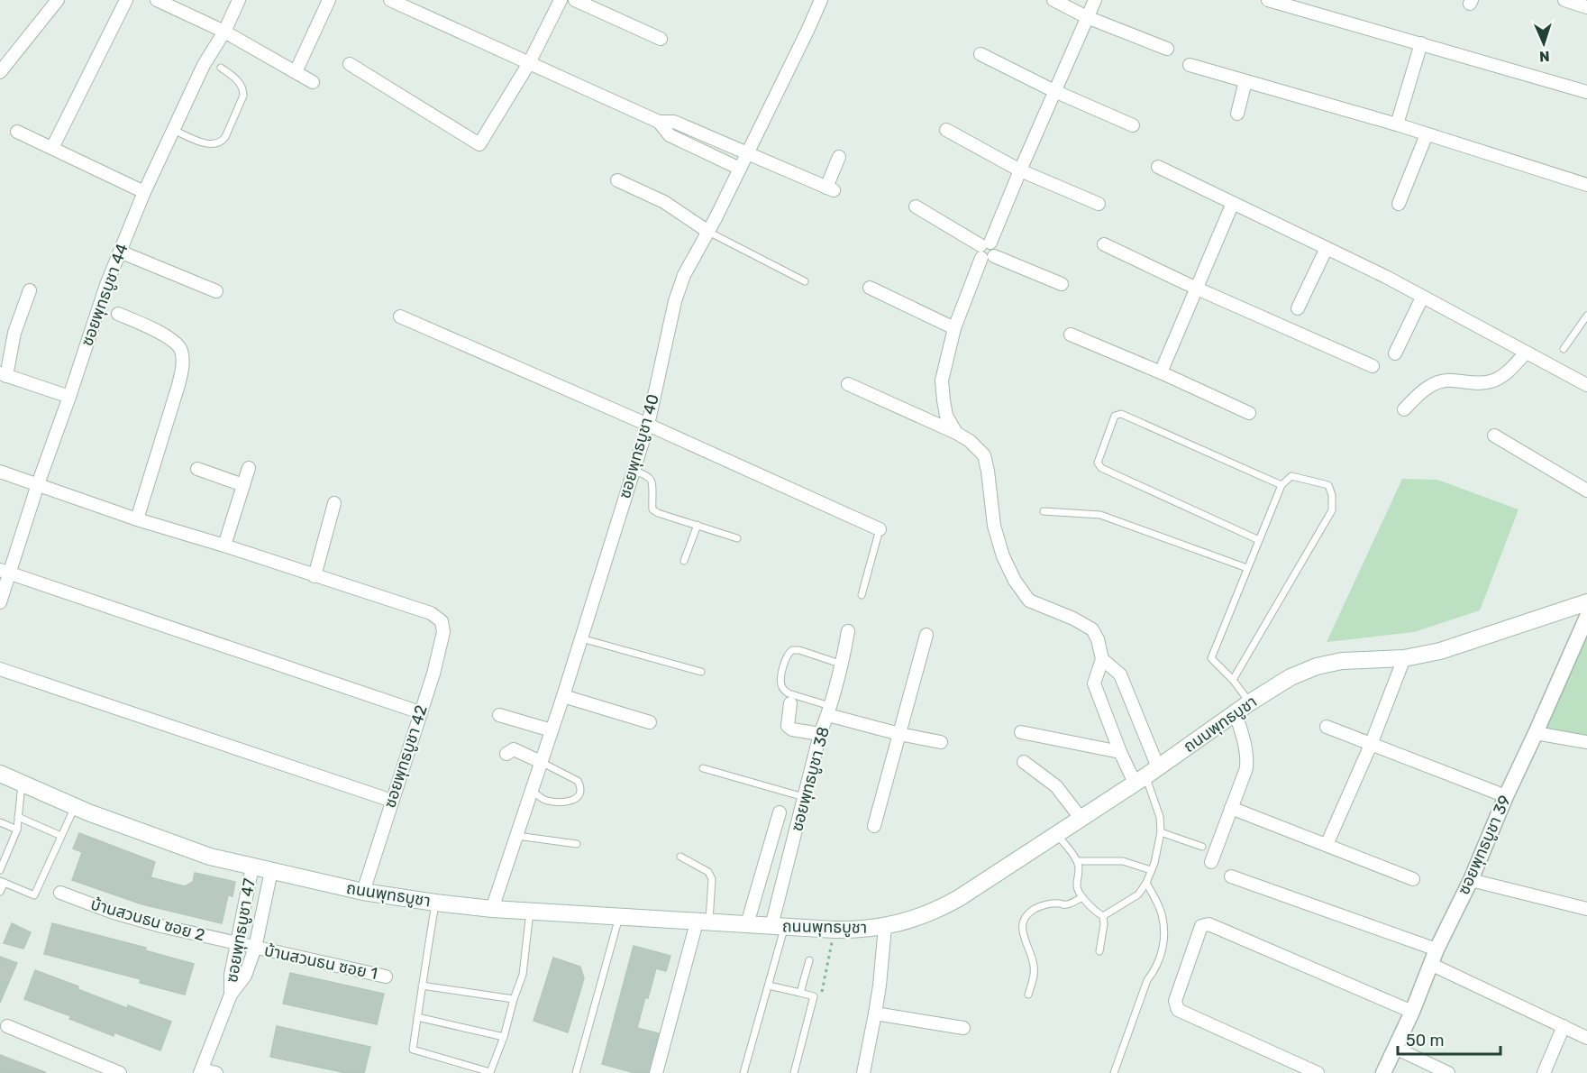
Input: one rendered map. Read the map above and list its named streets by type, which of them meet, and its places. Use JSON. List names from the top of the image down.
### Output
{
  "streets": {
    "main road": ["ถนนพุทธบูชา"],
    "street": [
      "ซอยพุทธบูชา 44",
      "ซอยพุทธบูชา 40",
      "ซอยพุทธบูชา 42",
      "ซอยพุทธบูชา 38",
      "ซอยพุทธบูชา 39",
      "บ้านสวนธน ซอย 2",
      "ซอยพุทธบูชา 47",
      "บ้านสวนธน ซอย 1"
    ]
  },
  "crossings": [
    ["ซอยพุทธบูชา 40", "ถนนพุทธบูชา"],
    ["ถนนพุทธบูชา", "ซอยพุทธบูชา 42"],
    ["ถนนพุทธบูชา", "ซอยพุทธบูชา 38"],
    ["ถนนพุทธบูชา", "ซอยพุทธบูชา 47"],
    ["บ้านสวนธน ซอย 2", "ซอยพุทธบูชา 47"],
    ["บ้านสวนธน ซอย 2", "บ้านสวนธน ซอย 1"],
    ["ซอยพุทธบูชา 47", "บ้านสวนธน ซอย 1"]
  ],
  "scale_bar": "50 m",
  "north": "bottom"
}
